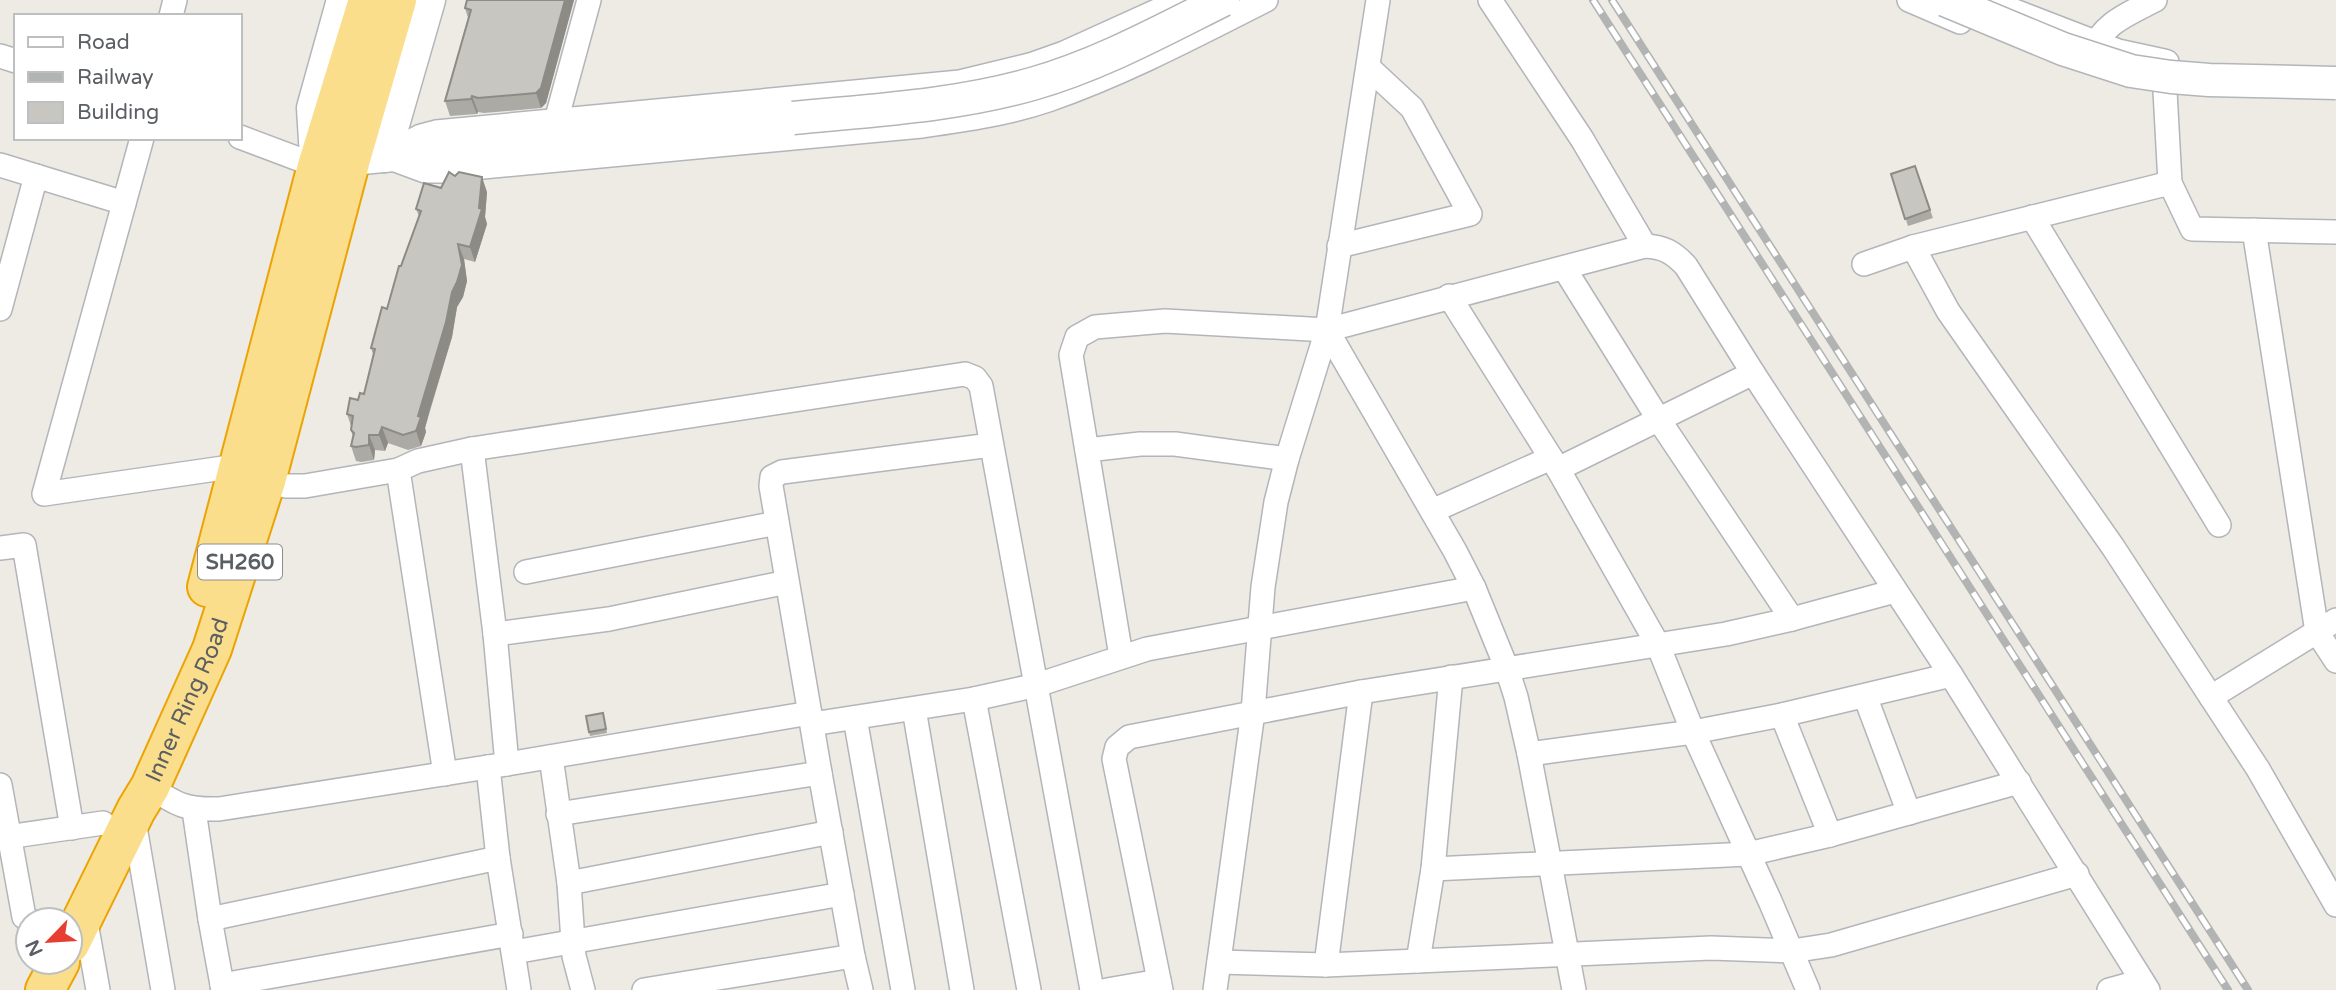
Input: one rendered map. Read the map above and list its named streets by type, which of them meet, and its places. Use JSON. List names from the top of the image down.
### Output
{
  "streets": {
    "highway": ["SH260", "Inner Ring Road"]
  },
  "crossings": [
    ["SH260", "Inner Ring Road"]
  ],
  "legend": ["Road", "Railway", "Building"],
  "north": "bottom left"
}
